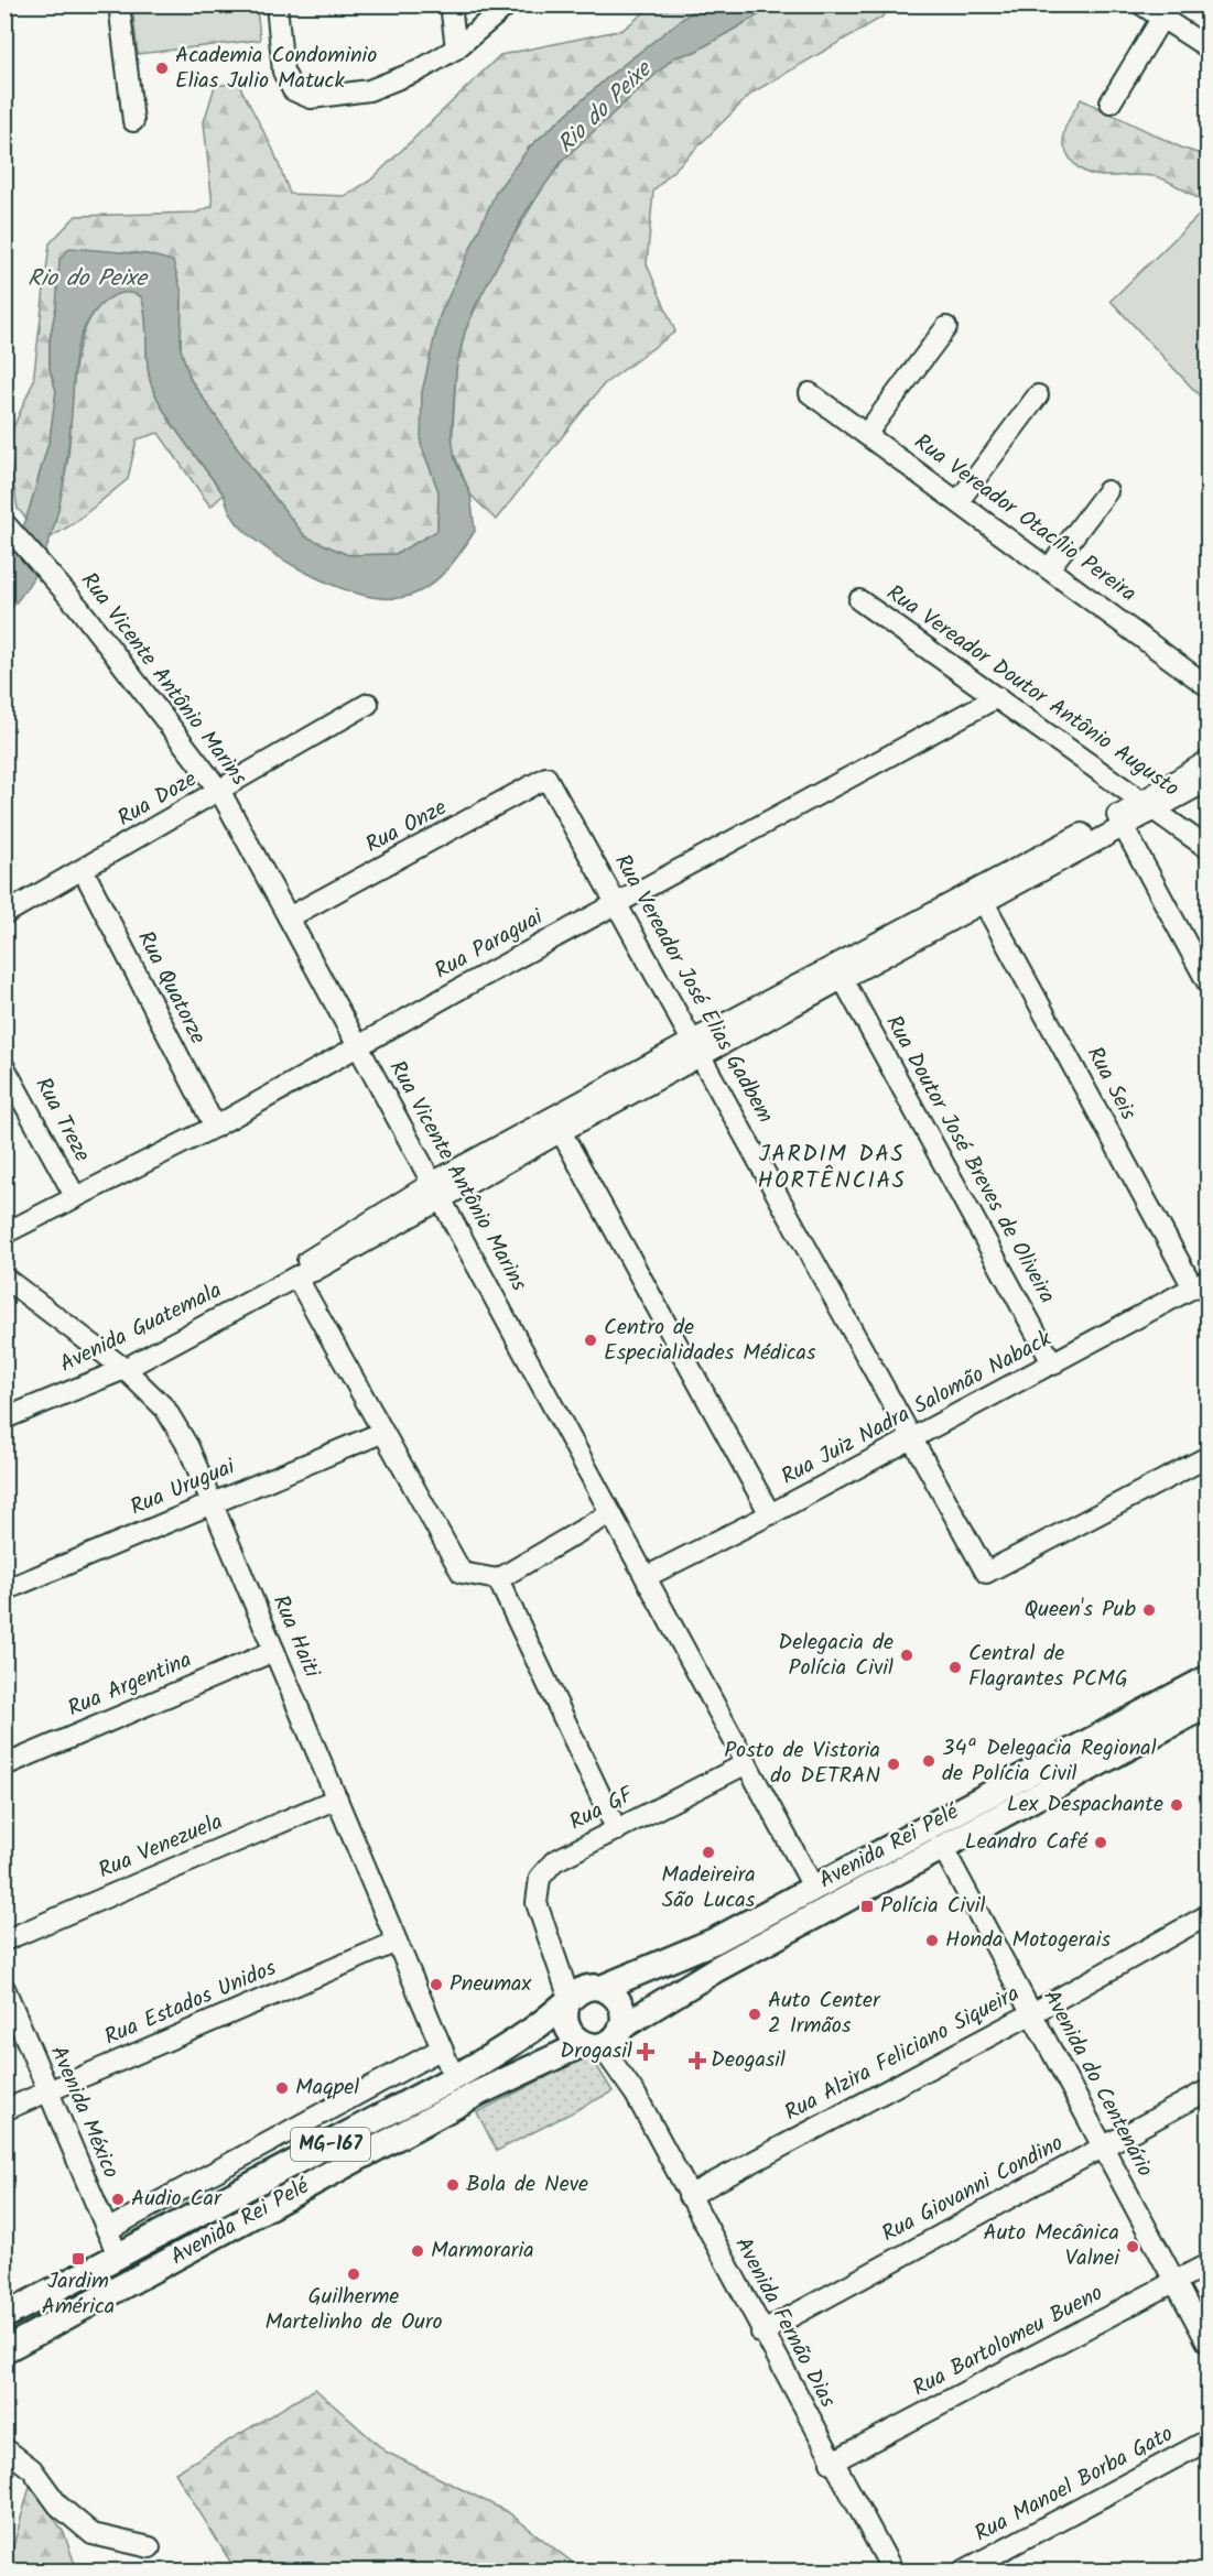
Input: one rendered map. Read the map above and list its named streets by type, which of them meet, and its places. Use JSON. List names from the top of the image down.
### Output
{
  "streets": {
    "main road": ["Avenida Rei Pelé", "MG-167"],
    "street": [
      "Rua Vereador Otacílio Pereira",
      "Rua Vicente Antônio Marins",
      "Rua Vereador Doutor Antônio Augusto",
      "Rua Doze",
      "Rua Onze",
      "Rua Paraguai",
      "Rua Quatorze",
      "Rua Vereador José Elias Gadbem",
      "Rua Seis",
      "Rua Treze",
      "Rua Doutor José Breves de Oliveira",
      "Avenida Guatemala",
      "Rua Juiz Nadra Salomão Naback",
      "Rua Uruguai",
      "Rua Haiti",
      "Rua Argentina",
      "Rua GF",
      "Rua Venezuela",
      "Rua Estados Unidos",
      "Rua Alzira Feliciano Siqueira",
      "Avenida do Centenário",
      "Avenida México",
      "Rua Giovanni Condino",
      "Avenida Fernão Dias",
      "Rua Bartolomeu Bueno",
      "Rua Manoel Borba Gato"
    ]
  },
  "crossings": [
    ["Rua Vicente Antônio Marins", "Rua Doze"],
    ["Rua Vicente Antônio Marins", "Rua Onze"],
    ["Rua Vicente Antônio Marins", "Rua Paraguai"],
    ["Rua Vicente Antônio Marins", "Avenida Guatemala"],
    ["Rua Vicente Antônio Marins", "Rua Juiz Nadra Salomão Naback"],
    ["Rua Vicente Antônio Marins", "Rua GF"],
    ["Rua Vicente Antônio Marins", "Avenida Rei Pelé"],
    ["Rua Vereador Doutor Antônio Augusto", "Rua Paraguai"],
    ["Rua Doze", "Rua Quatorze"],
    ["Rua Onze", "Rua Vereador José Elias Gadbem"],
    ["Rua Paraguai", "Rua Quatorze"],
    ["Rua Paraguai", "Rua Vereador José Elias Gadbem"],
    ["Rua Paraguai", "Rua Treze"],
    ["Rua Vereador José Elias Gadbem", "Avenida Guatemala"],
    ["Rua Vereador José Elias Gadbem", "Rua Juiz Nadra Salomão Naback"],
    ["Rua Seis", "Rua Juiz Nadra Salomão Naback"],
    ["Rua Doutor José Breves de Oliveira", "Rua Juiz Nadra Salomão Naback"],
    ["Avenida Guatemala", "Rua Haiti"],
    ["Rua Uruguai", "Rua Haiti"],
    ["Rua Haiti", "Rua Argentina"],
    ["Rua Haiti", "Rua Venezuela"],
    ["Rua Haiti", "Avenida Rei Pelé"],
    ["Rua Haiti", "Rua Estados Unidos"],
    ["Rua GF", "Avenida Rei Pelé"],
    ["Rua GF", "Avenida Fernão Dias"],
    ["Avenida Rei Pelé", "Avenida do Centenário"],
    ["Avenida Rei Pelé", "Avenida México"],
    ["Avenida Rei Pelé", "Avenida Fernão Dias"],
    ["Rua Estados Unidos", "Avenida México"],
    ["Rua Alzira Feliciano Siqueira", "Avenida do Centenário"],
    ["Rua Alzira Feliciano Siqueira", "Avenida Fernão Dias"],
    ["Avenida do Centenário", "Rua Giovanni Condino"],
    ["Avenida do Centenário", "Rua Bartolomeu Bueno"],
    ["Rua Giovanni Condino", "Avenida Fernão Dias"],
    ["Avenida Fernão Dias", "Rua Bartolomeu Bueno"]
  ],
  "districts": ["JARDIM DAS HORTÊNCIAS"],
  "water": ["Rio do Peixe"],
  "places": {
    "other": [
      "Academia Condominio Elias Julio Matuck",
      "Centro de Especialidades Médicas",
      "Queen's Pub",
      "Delegacia de Polícia Civil",
      "Central de Flagrantes PCMG",
      "34ª Delegacia Regional de Polícia Civil",
      "Posto de Vistoria do DETRAN",
      "Lex Despachante",
      "Leandro Café",
      "Madeireira São Lucas",
      "Honda Motogerais",
      "Pneumax",
      "Auto Center 2 Irmãos",
      "Maqpel",
      "Bola de Neve",
      "Audio Car",
      "Auto Mecânica Valnei",
      "Marmoraria",
      "Guilherme Martelinho de Ouro"
    ],
    "transit": ["Polícia Civil", "Jardim América"],
    "health": ["Drogasil", "Deogasil"]
  }
}
